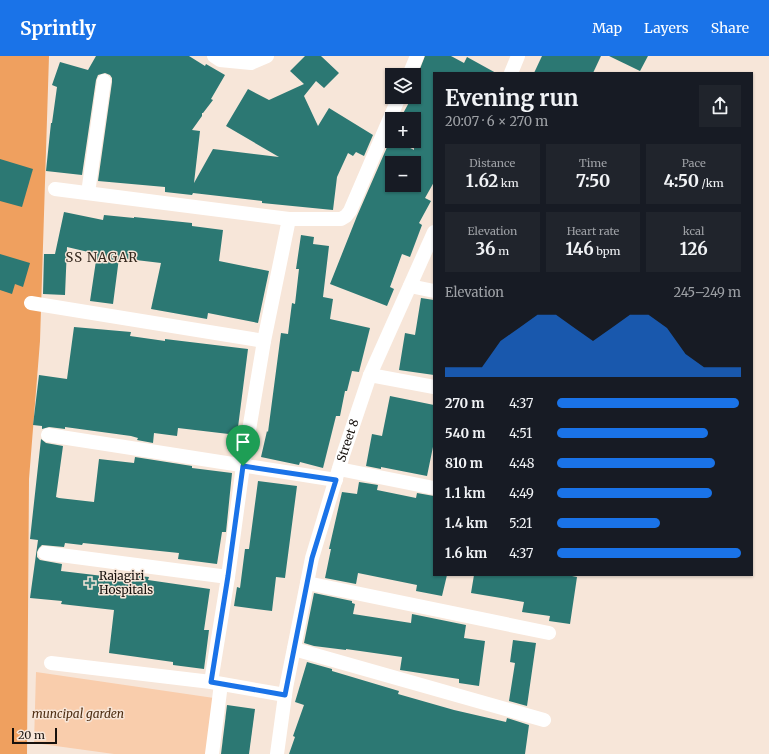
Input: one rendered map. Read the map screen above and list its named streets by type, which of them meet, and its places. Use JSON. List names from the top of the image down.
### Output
{
  "streets": {
    "street": ["Street 8"]
  },
  "districts": ["SS NAGAR"],
  "parks": ["muncipal garden"],
  "places": {
    "health": ["Rajagiri Hospitals"]
  },
  "scale_bar": "20 m",
  "page": {
    "header": "Sprintly",
    "nav": ["Map", "Layers", "Share"],
    "map_buttons": ["+", "−"],
    "heading": ["Evening run", "20:07 · 6 × 270 m"],
    "stats": [
      ["Distance", "1.62 km"],
      ["Time", "7:50"],
      ["Pace", "4:50 /km"],
      ["Elevation", "36 m"],
      ["Heart rate", "146 bpm"],
      ["kcal", "126"]
    ],
    "chart": ["Elevation", "245–249 m"],
    "list": [
      {
        "name": "270 m",
        "note": "4:37"
      },
      {
        "name": "540 m",
        "note": "4:51"
      },
      {
        "name": "810 m",
        "note": "4:48"
      },
      {
        "name": "1.1 km",
        "note": "4:49"
      },
      {
        "name": "1.4 km",
        "note": "5:21"
      },
      {
        "name": "1.6 km",
        "note": "4:37"
      }
    ],
    "scale": "20 m"
  }
}
